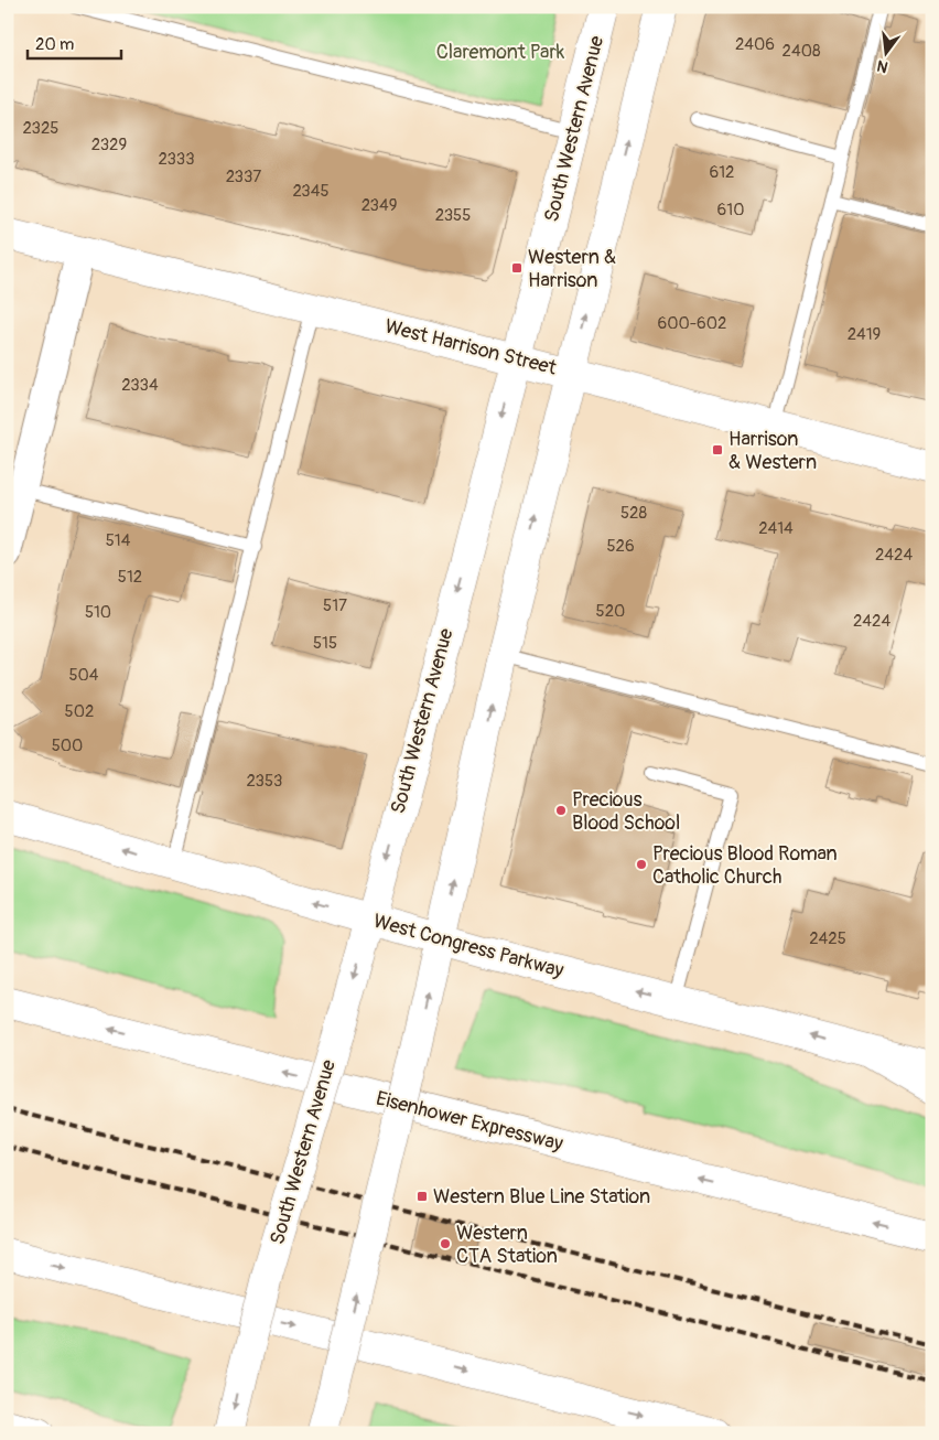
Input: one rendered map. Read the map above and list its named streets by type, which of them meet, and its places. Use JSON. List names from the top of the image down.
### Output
{
  "streets": {
    "main road": [
      "South Western Avenue",
      "West Harrison Street",
      "West Congress Parkway",
      "Eisenhower Expressway"
    ]
  },
  "crossings": [
    ["South Western Avenue", "West Harrison Street"],
    ["South Western Avenue", "West Congress Parkway"]
  ],
  "one_way": ["West Congress Parkway"],
  "parks": ["Claremont Park"],
  "places": {
    "transit": ["Western & Harrison", "Harrison & Western", "Western Blue Line Station"],
    "other": ["Precious Blood School", "Precious Blood Roman Catholic Church", "Western CTA Station"]
  },
  "house_numbers": [
    "2406",
    "2408",
    "2325",
    "2329",
    "2333",
    "612",
    "2337",
    "2345",
    "2349",
    "610",
    "2355",
    "600-602",
    "2419",
    "2334",
    "528",
    "2414",
    "514",
    "526",
    "2424",
    "512",
    "517",
    "520",
    "510",
    "2424",
    "515",
    "504",
    "502",
    "500",
    "2353",
    "2425"
  ],
  "scale_bar": "20 m",
  "north": "bottom"
}
